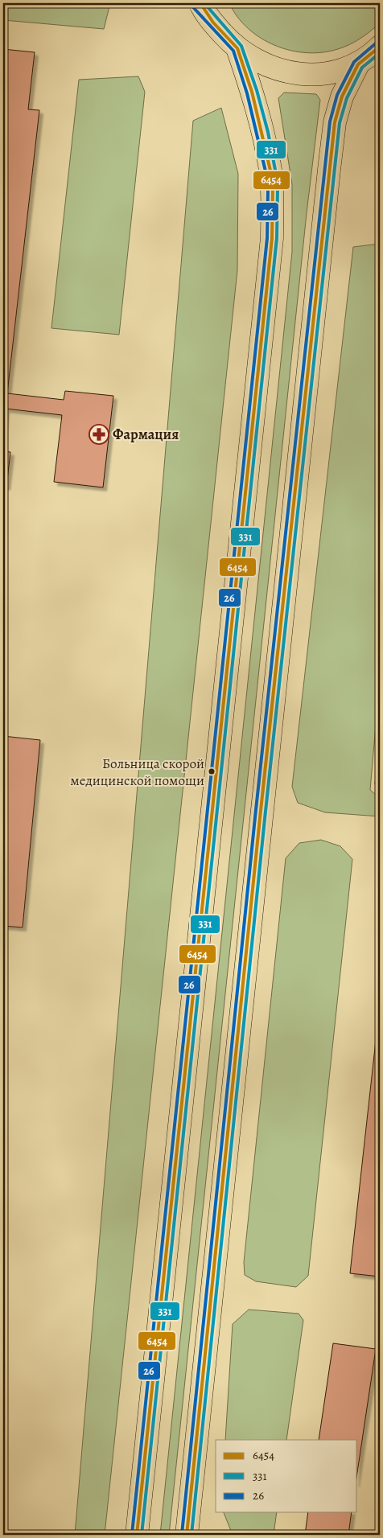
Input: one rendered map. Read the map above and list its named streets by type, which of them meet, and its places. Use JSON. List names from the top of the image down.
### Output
{
  "places": {
    "pharmacy": ["Фармация"],
    "other": ["Больница скорой медицинской помощи"]
  },
  "lines": ["transit line 6454", "transit line 331", "transit line 26"],
  "legend": ["6454", "331", "26"]
}
